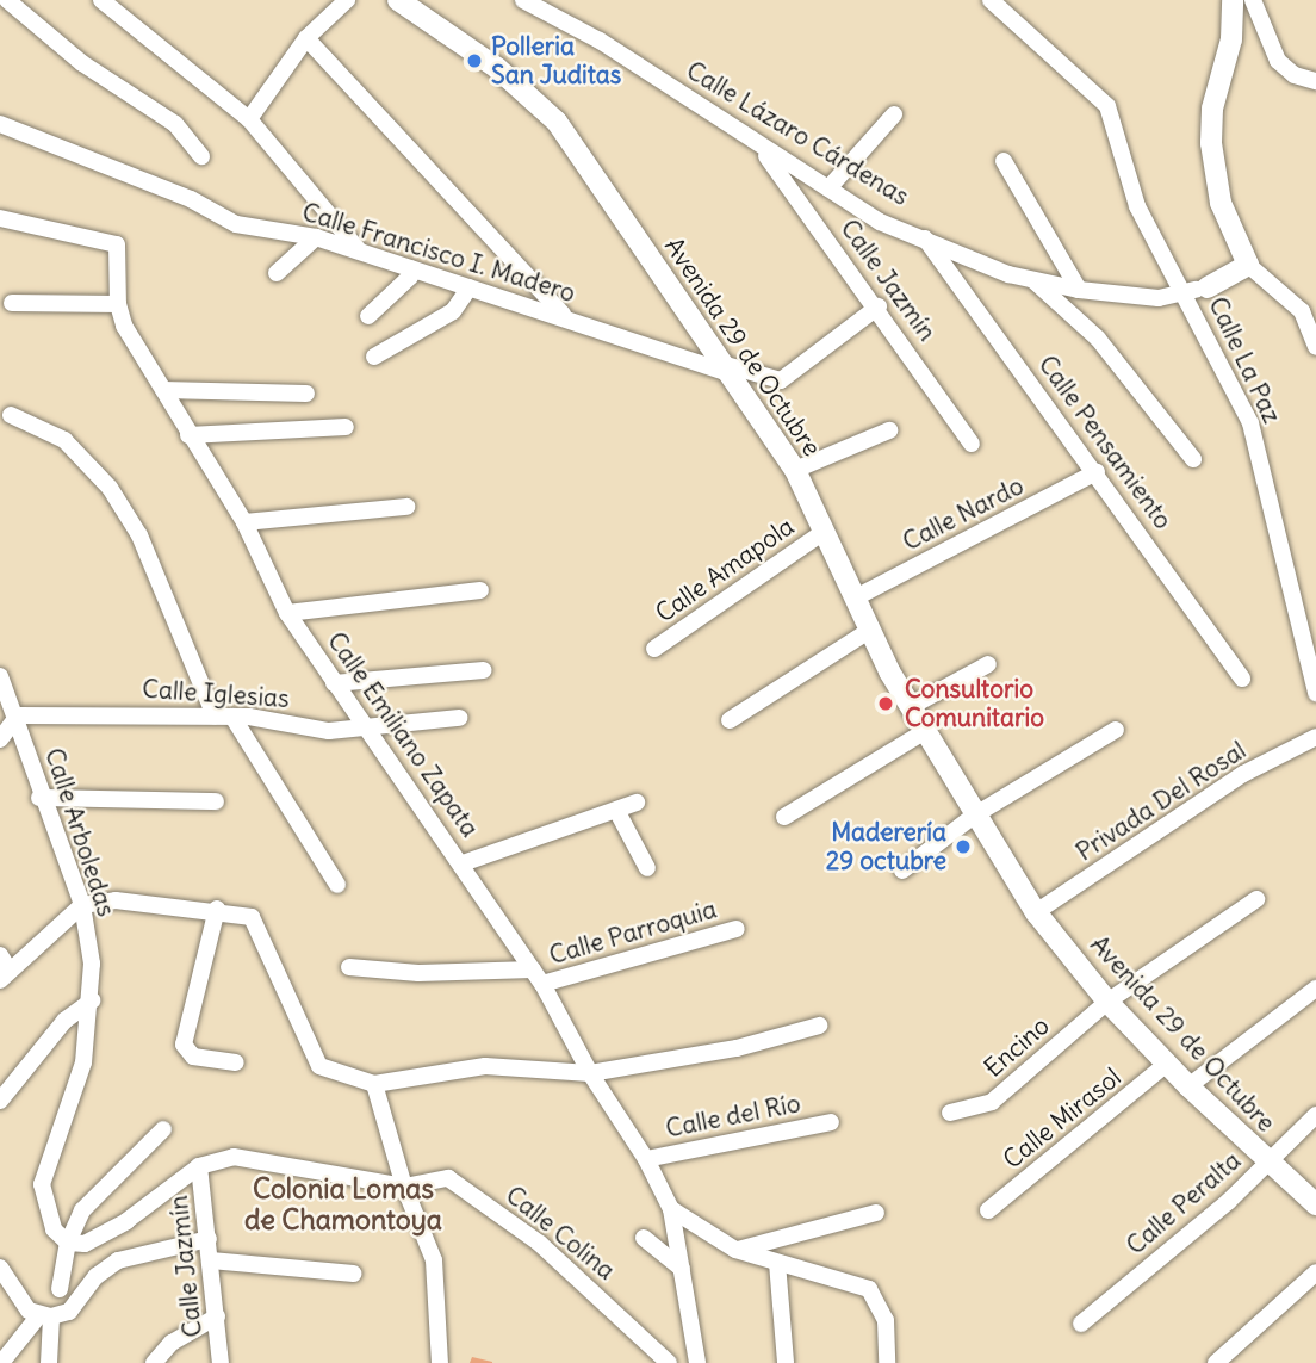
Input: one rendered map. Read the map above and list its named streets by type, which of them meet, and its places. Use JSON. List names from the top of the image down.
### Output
{
  "streets": {
    "street": [
      "Calle Lázaro Cárdenas",
      "Calle Francisco I. Madero",
      "Calle Jazmín",
      "Avenida 29 de Octubre",
      "Calle La Paz",
      "Calle Pensamiento",
      "Calle Nardo",
      "Calle Amapola",
      "Calle Iglesias",
      "Calle Emiliano Zapata",
      "Privada Del Rosal",
      "Calle Arboledas",
      "Calle Parroquia",
      "Encino",
      "Calle del Río",
      "Calle Mirasol",
      "Calle Peralta",
      "Calle Colina"
    ]
  },
  "crossings": [
    ["Calle Lázaro Cárdenas", "Calle Jazmín"],
    ["Calle Lázaro Cárdenas", "Calle La Paz"],
    ["Calle Lázaro Cárdenas", "Calle Pensamiento"],
    ["Calle Francisco I. Madero", "Calle Jazmín"],
    ["Calle Francisco I. Madero", "Avenida 29 de Octubre"],
    ["Avenida 29 de Octubre", "Calle Nardo"],
    ["Avenida 29 de Octubre", "Calle Amapola"],
    ["Avenida 29 de Octubre", "Privada Del Rosal"],
    ["Avenida 29 de Octubre", "Encino"],
    ["Avenida 29 de Octubre", "Calle Mirasol"],
    ["Avenida 29 de Octubre", "Calle Peralta"],
    ["Calle Pensamiento", "Calle Nardo"],
    ["Calle Iglesias", "Calle Emiliano Zapata"],
    ["Calle Iglesias", "Calle Arboledas"],
    ["Calle Emiliano Zapata", "Calle Parroquia"],
    ["Calle Emiliano Zapata", "Calle del Río"]
  ],
  "districts": ["Colonia Lomas de Chamontoya"],
  "places": ["Polleria San Juditas", "Consultorio Comunitario", "Maderería 29 octubre"]
}
